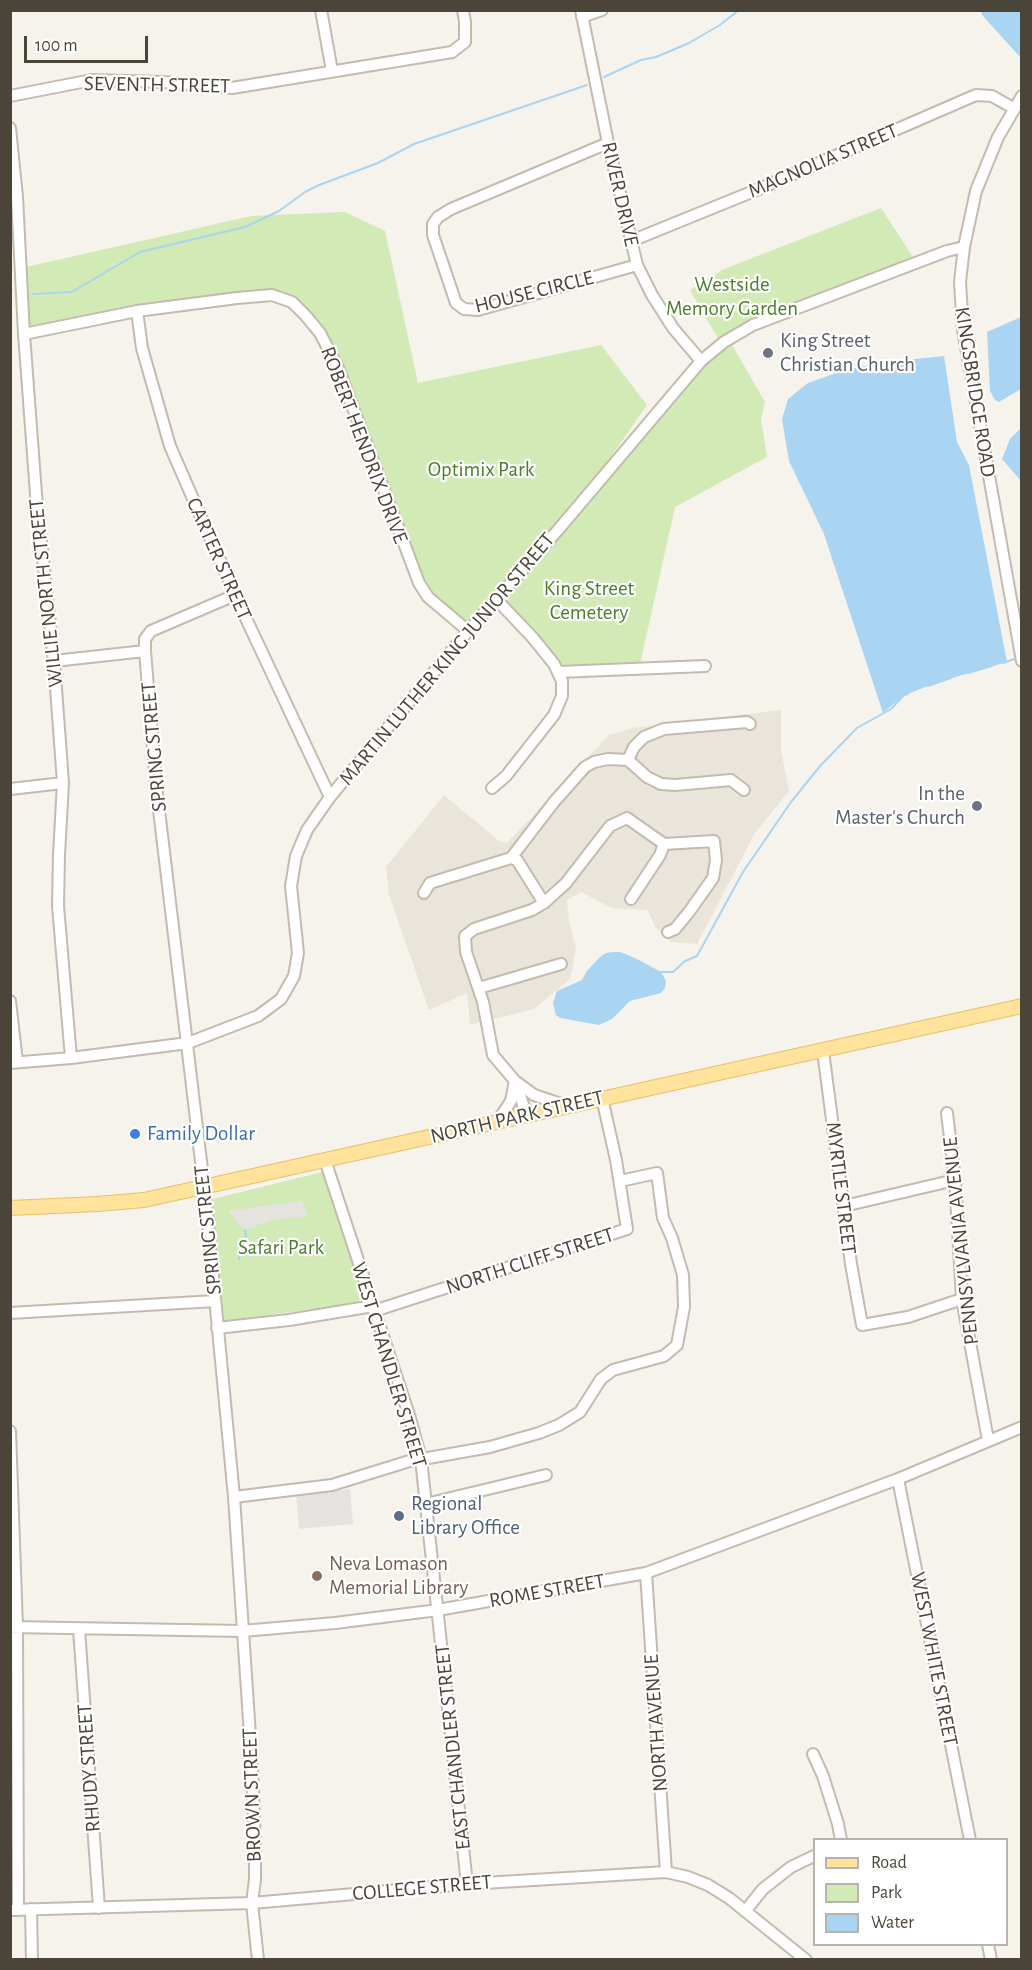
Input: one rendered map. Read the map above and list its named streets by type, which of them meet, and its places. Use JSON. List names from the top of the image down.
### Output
{
  "streets": {
    "main road": ["NORTH PARK STREET"],
    "street": [
      "SEVENTH STREET",
      "MAGNOLIA STREET",
      "RIVER DRIVE",
      "HOUSE CIRCLE",
      "KINGSBRIDGE ROAD",
      "ROBERT HENDRIX DRIVE",
      "CARTER STREET",
      "WILLIE NORTH STREET",
      "MARTIN LUTHER KING JUNIOR STREET",
      "SPRING STREET",
      "MYRTLE STREET",
      "PENNSYLVANIA AVENUE",
      "NORTH CLIFF STREET",
      "WEST CHANDLER STREET",
      "ROME STREET",
      "WEST WHITE STREET",
      "NORTH AVENUE",
      "EAST CHANDLER STREET",
      "RHUDY STREET",
      "BROWN STREET",
      "COLLEGE STREET"
    ]
  },
  "crossings": [
    ["MAGNOLIA STREET", "RIVER DRIVE"],
    ["MAGNOLIA STREET", "KINGSBRIDGE ROAD"],
    ["RIVER DRIVE", "HOUSE CIRCLE"],
    ["RIVER DRIVE", "MARTIN LUTHER KING JUNIOR STREET"],
    ["KINGSBRIDGE ROAD", "MARTIN LUTHER KING JUNIOR STREET"],
    ["ROBERT HENDRIX DRIVE", "CARTER STREET"],
    ["ROBERT HENDRIX DRIVE", "WILLIE NORTH STREET"],
    ["ROBERT HENDRIX DRIVE", "MARTIN LUTHER KING JUNIOR STREET"],
    ["CARTER STREET", "MARTIN LUTHER KING JUNIOR STREET"],
    ["WILLIE NORTH STREET", "MARTIN LUTHER KING JUNIOR STREET"],
    ["MARTIN LUTHER KING JUNIOR STREET", "SPRING STREET"],
    ["SPRING STREET", "NORTH PARK STREET"],
    ["SPRING STREET", "NORTH CLIFF STREET"],
    ["SPRING STREET", "ROME STREET"],
    ["SPRING STREET", "BROWN STREET"],
    ["NORTH PARK STREET", "MYRTLE STREET"],
    ["NORTH PARK STREET", "NORTH CLIFF STREET"],
    ["NORTH PARK STREET", "WEST CHANDLER STREET"],
    ["MYRTLE STREET", "PENNSYLVANIA AVENUE"],
    ["PENNSYLVANIA AVENUE", "ROME STREET"],
    ["NORTH CLIFF STREET", "WEST CHANDLER STREET"],
    ["WEST CHANDLER STREET", "ROME STREET"],
    ["WEST CHANDLER STREET", "EAST CHANDLER STREET"],
    ["ROME STREET", "WEST WHITE STREET"],
    ["ROME STREET", "NORTH AVENUE"],
    ["ROME STREET", "EAST CHANDLER STREET"],
    ["ROME STREET", "RHUDY STREET"],
    ["ROME STREET", "BROWN STREET"],
    ["NORTH AVENUE", "COLLEGE STREET"],
    ["EAST CHANDLER STREET", "COLLEGE STREET"],
    ["RHUDY STREET", "COLLEGE STREET"],
    ["BROWN STREET", "COLLEGE STREET"]
  ],
  "parks": [
    "Westside Memory Garden",
    "Optimix Park",
    "King Street Cemetery",
    "Safari Park"
  ],
  "places": [
    "King Street Christian Church",
    "In the Master's Church",
    "Family Dollar",
    "Regional Library Office",
    "Neva Lomason Memorial Library"
  ],
  "legend": ["Road", "Park", "Water"],
  "scale_bar": "100 m"
}
